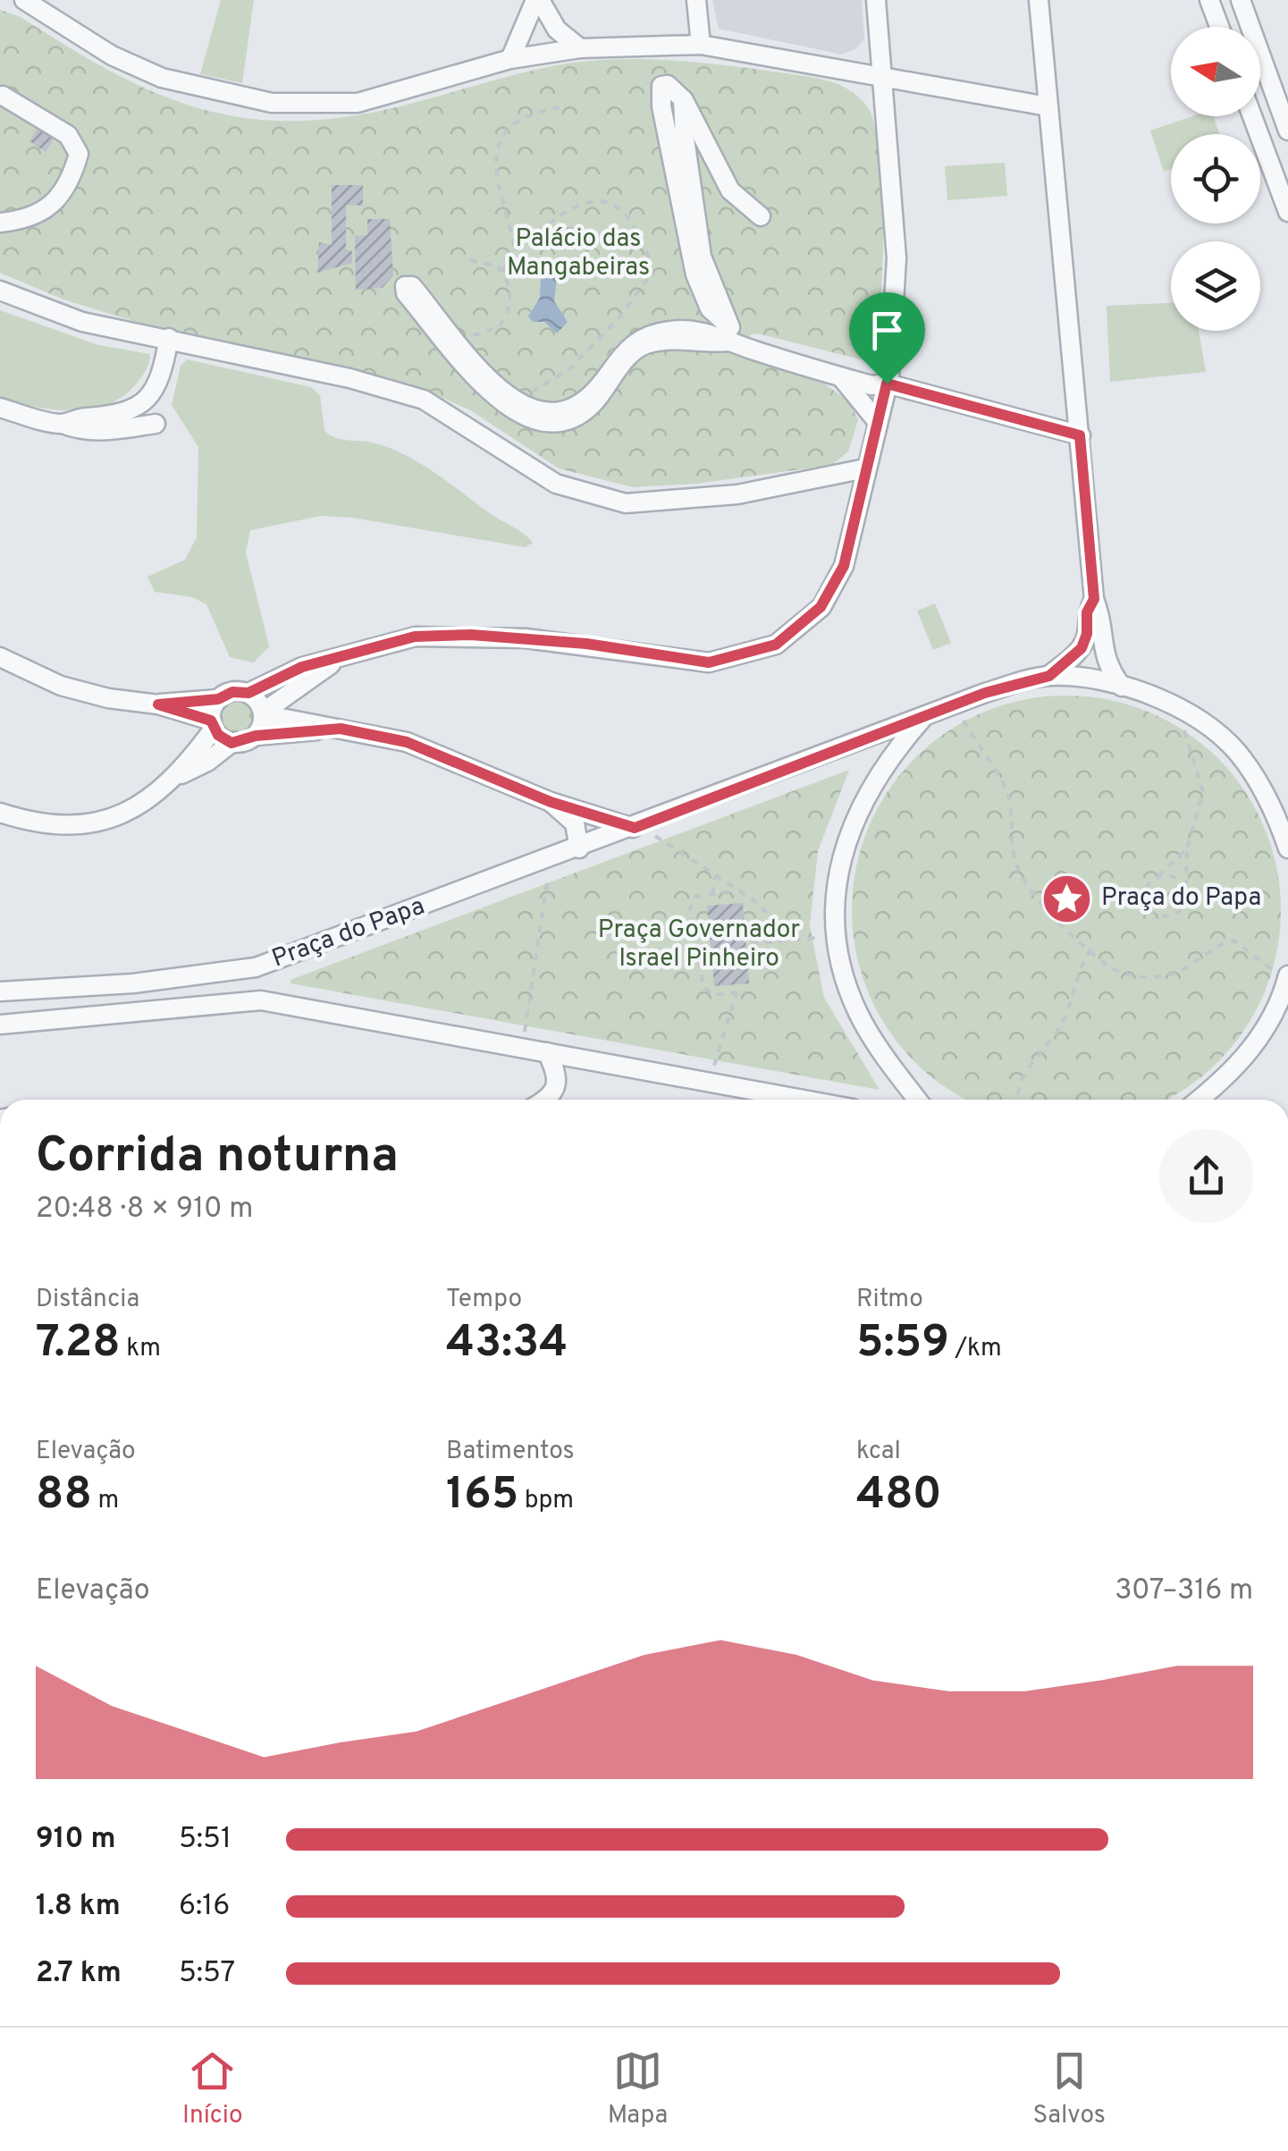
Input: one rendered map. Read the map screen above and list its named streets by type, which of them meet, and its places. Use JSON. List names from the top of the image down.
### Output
{
  "streets": {
    "street": ["Praça do Papa"]
  },
  "parks": ["Palácio das Mangabeiras", "Praça Governador Israel Pinheiro"],
  "places": {
    "place": ["Praça do Papa"]
  },
  "north": "left",
  "page": {
    "heading": ["Corrida noturna", "20:48 · 8 × 910 m"],
    "stats": [
      ["Distância", "7.28 km"],
      ["Tempo", "43:34"],
      ["Ritmo", "5:59 /km"],
      ["Elevação", "88 m"],
      ["Batimentos", "165 bpm"],
      ["kcal", "480"]
    ],
    "chart": ["Elevação", "307–316 m"],
    "list": [
      {
        "name": "910 m",
        "note": "5:51"
      },
      {
        "name": "1.8 km",
        "note": "6:16"
      },
      {
        "name": "2.7 km",
        "note": "5:57"
      }
    ],
    "tabs": ["Início", "Mapa", "Salvos"]
  }
}
